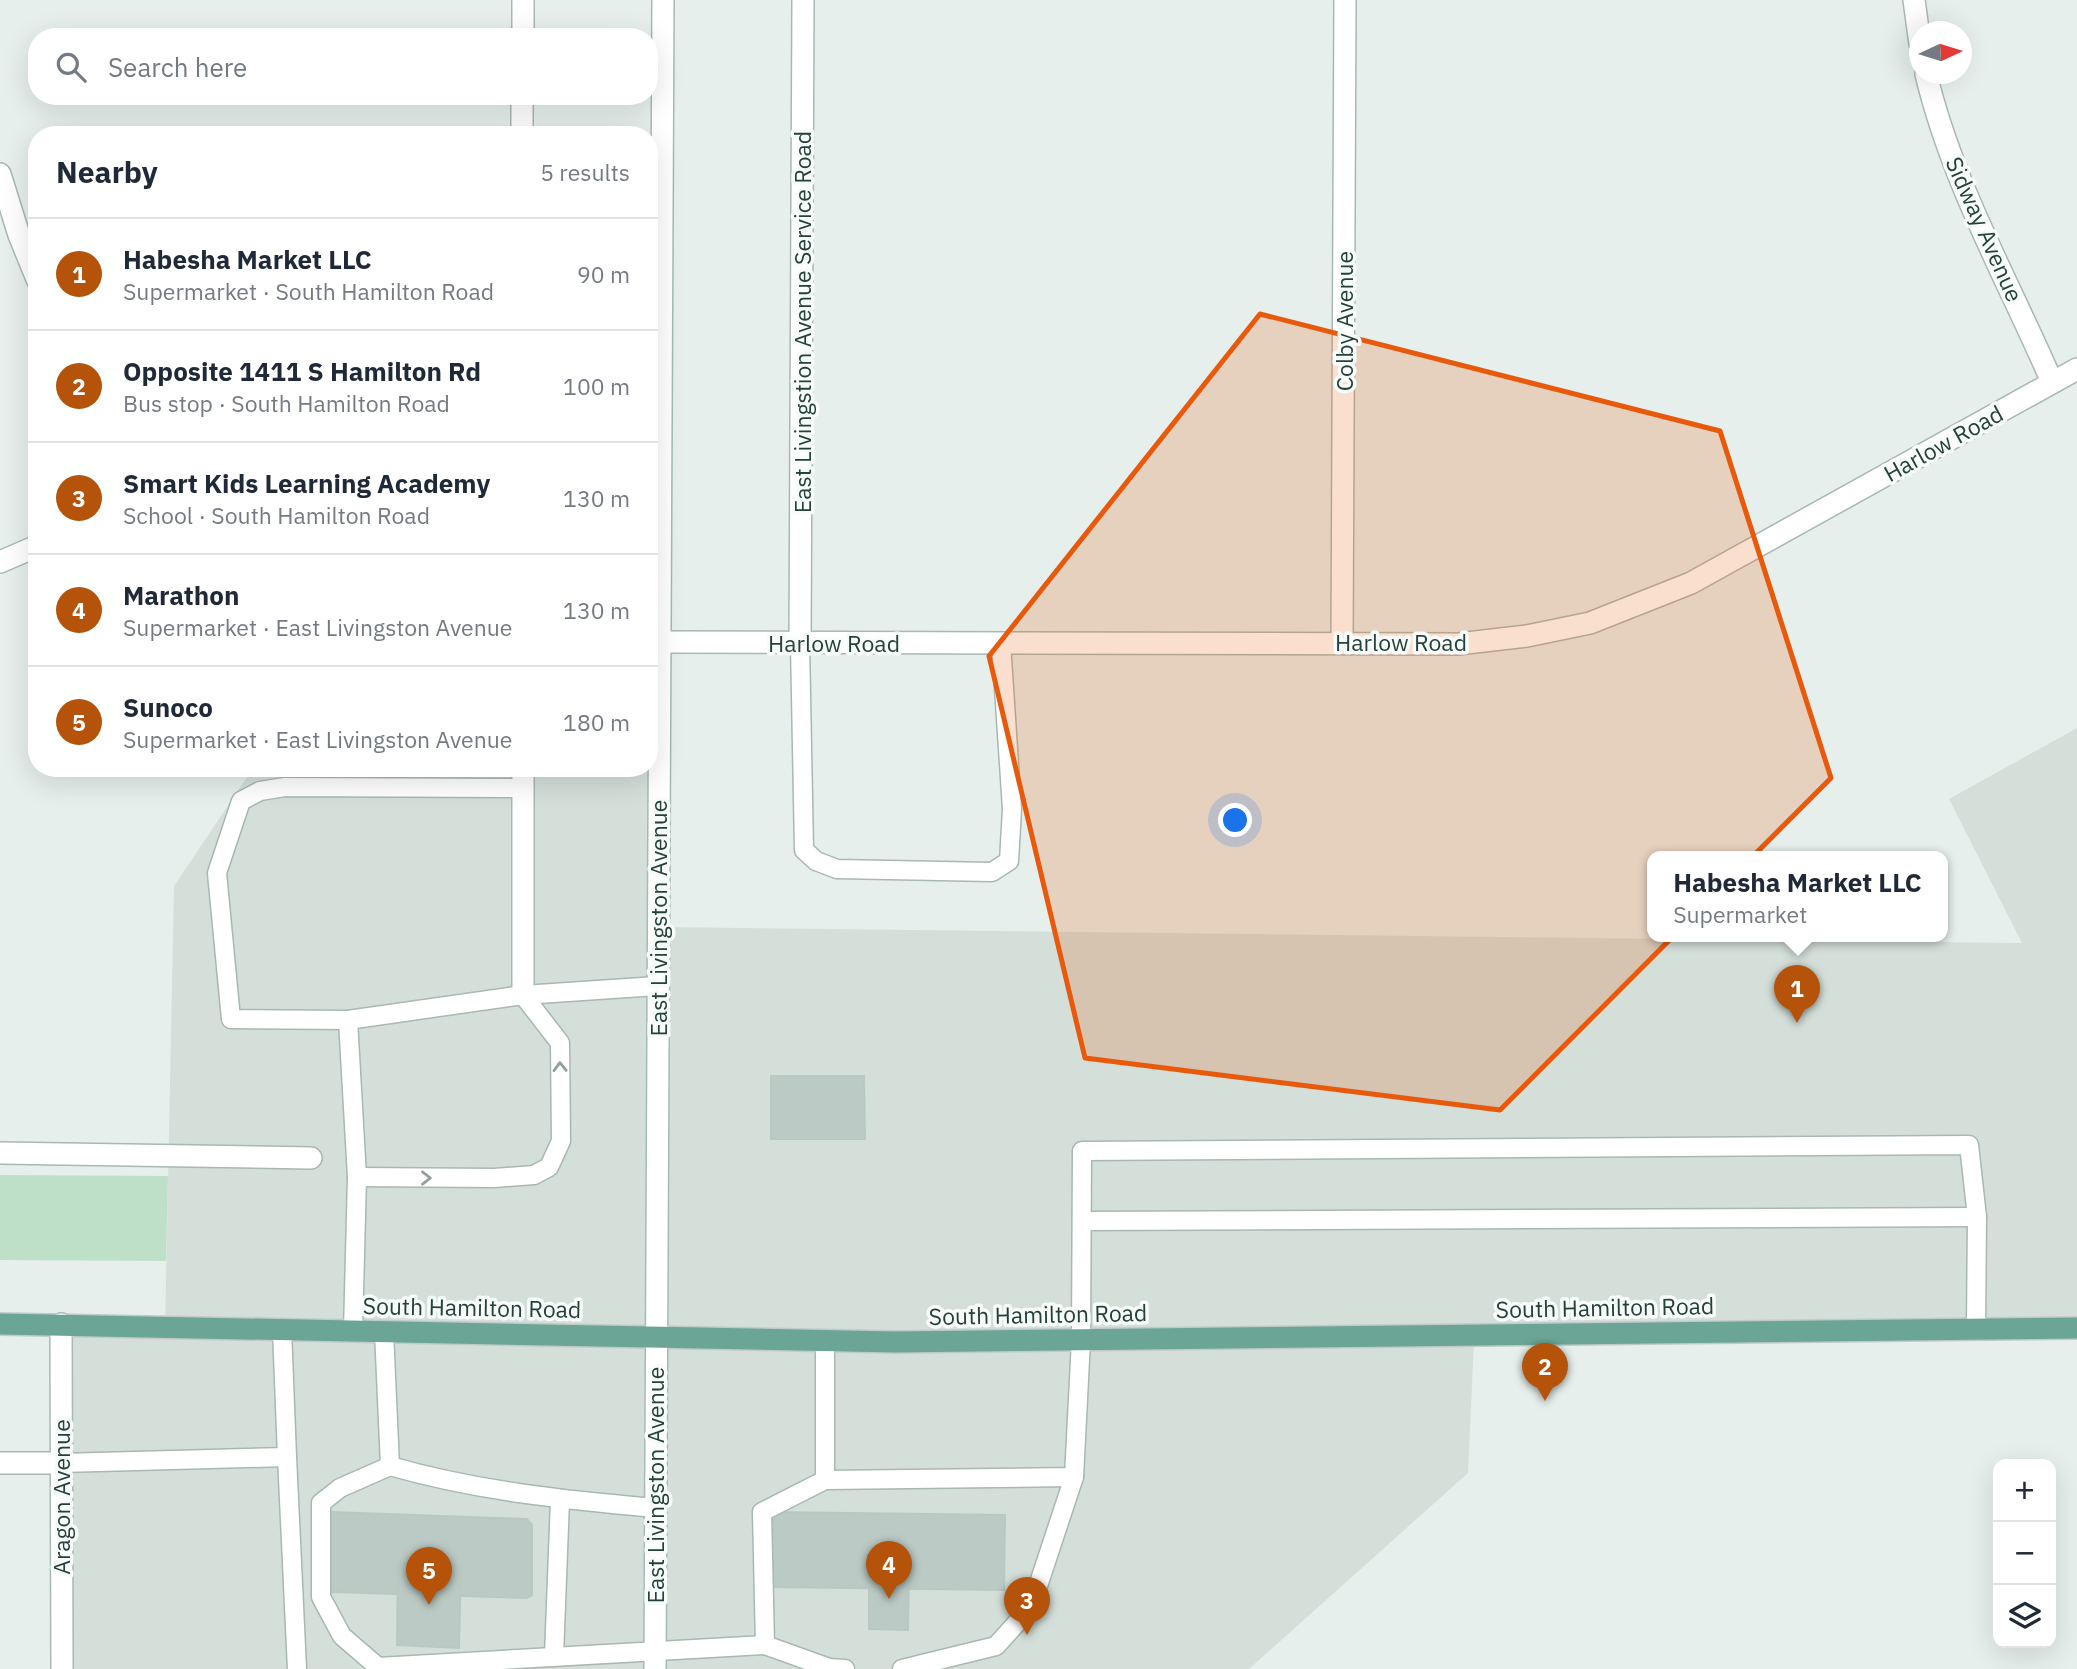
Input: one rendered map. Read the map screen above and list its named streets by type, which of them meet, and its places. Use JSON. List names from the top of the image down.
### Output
{
  "streets": {
    "main road": ["South Hamilton Road"],
    "street": [
      "Sidway Avenue",
      "Colby Avenue",
      "East Livingstion Avenue Service Road",
      "Harlow Road",
      "East Livingston Avenue",
      "Aragon Avenue"
    ]
  },
  "crossings": [
    ["Sidway Avenue", "Harlow Road"],
    ["Colby Avenue", "Harlow Road"],
    ["East Livingstion Avenue Service Road", "Harlow Road"],
    ["Harlow Road", "East Livingston Avenue"],
    ["East Livingston Avenue", "South Hamilton Road"],
    ["South Hamilton Road", "Aragon Avenue"]
  ],
  "north": "right",
  "page": {
    "search": "Search here",
    "heading": ["Nearby", "5 results"],
    "list": [
      {
        "mark": "1",
        "name": "Habesha Market LLC",
        "note": "Supermarket · South Hamilton Road",
        "value": "90 m"
      },
      {
        "mark": "2",
        "name": "Opposite 1411 S Hamilton Rd",
        "note": "Bus stop · South Hamilton Road",
        "value": "100 m"
      },
      {
        "mark": "3",
        "name": "Smart Kids Learning Academy",
        "note": "School · South Hamilton Road",
        "value": "130 m"
      },
      {
        "mark": "4",
        "name": "Marathon",
        "note": "Supermarket · East Livingston Avenue",
        "value": "130 m"
      },
      {
        "mark": "5",
        "name": "Sunoco",
        "note": "Supermarket · East Livingston Avenue",
        "value": "180 m"
      }
    ],
    "popup": ["Habesha Market LLC", "Supermarket"],
    "pins": [
      "1",
      "2",
      "4",
      "5",
      "3"
    ],
    "map_buttons": ["+", "−"]
  }
}
